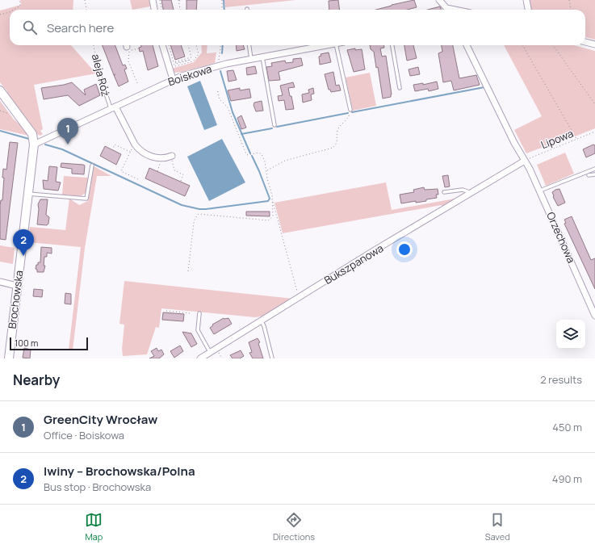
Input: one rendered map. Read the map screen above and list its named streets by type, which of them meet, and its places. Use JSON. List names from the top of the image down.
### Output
{
  "streets": {
    "street": [
      "Boiskowa",
      "Orzechowa",
      "Bukszpanowa",
      "Brochowska"
    ],
    "lane": ["aleja Róż"],
    "path": ["Lipowa"]
  },
  "crossings": [
    ["aleja Róż", "Boiskowa"],
    ["Boiskowa", "Brochowska"],
    ["Lipowa", "Orzechowa"],
    ["Lipowa", "Bukszpanowa"],
    ["Orzechowa", "Bukszpanowa"]
  ],
  "scale_bar": "100 m",
  "page": {
    "search": "Search here",
    "pins": ["1", "2"],
    "scale": "100 m",
    "heading": ["Nearby", "2 results"],
    "list": [
      {
        "mark": "1",
        "name": "GreenCity Wrocław",
        "note": "Office · Boiskowa",
        "value": "450 m"
      },
      {
        "mark": "2",
        "name": "Iwiny – Brochowska/Polna",
        "note": "Bus stop · Brochowska",
        "value": "490 m"
      }
    ],
    "nav": ["Map", "Directions", "Saved"]
  }
}
